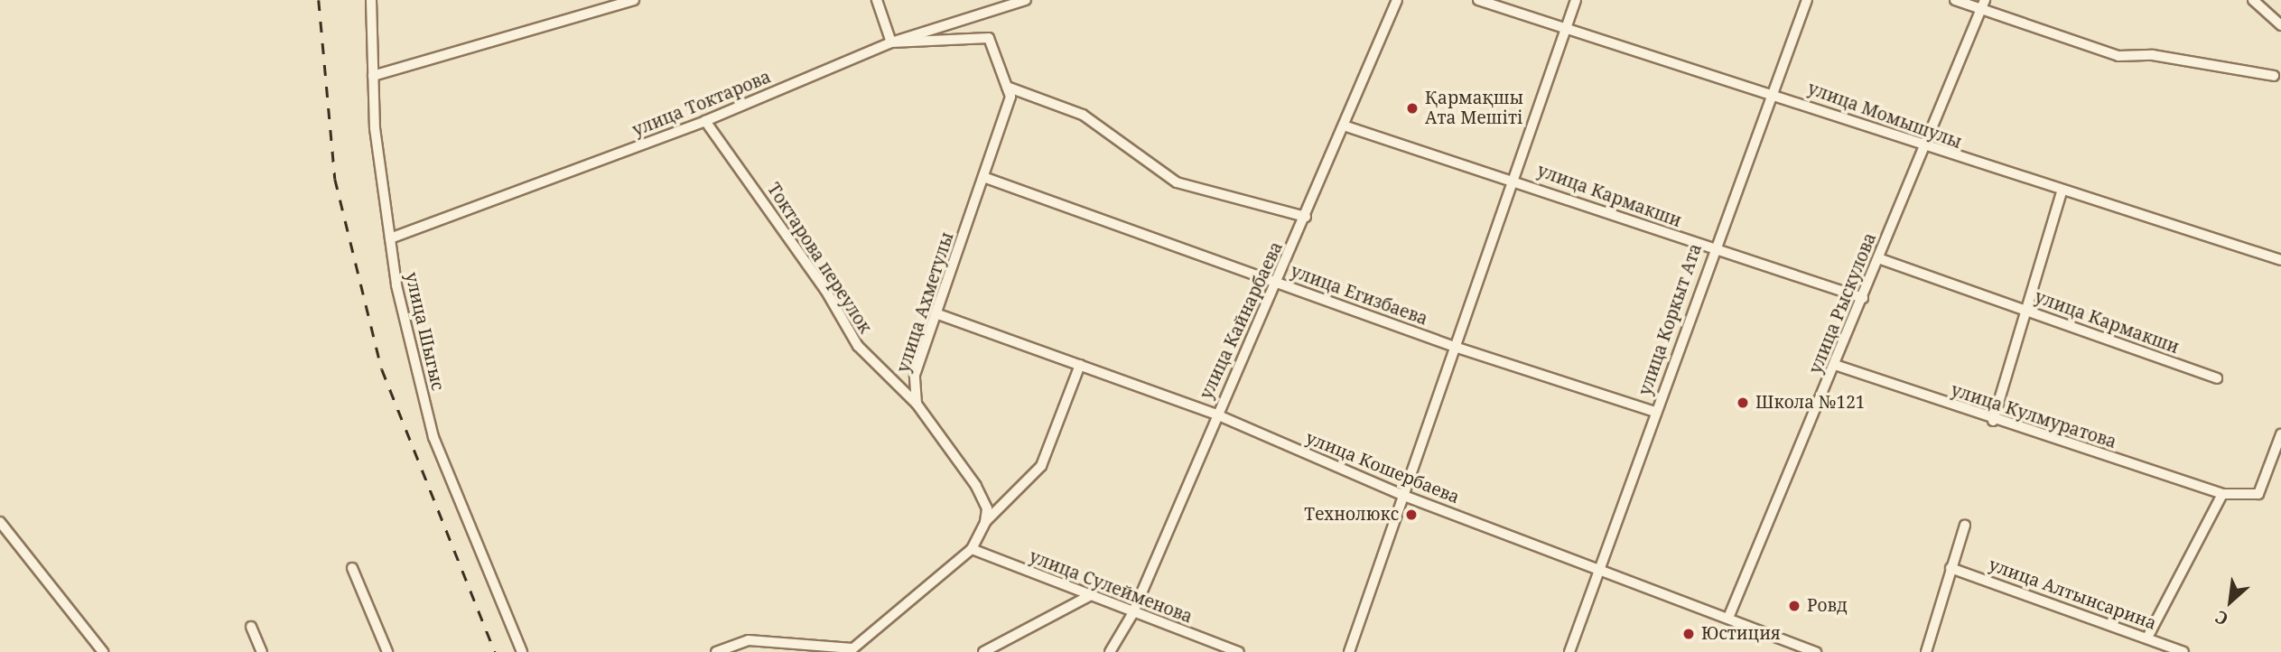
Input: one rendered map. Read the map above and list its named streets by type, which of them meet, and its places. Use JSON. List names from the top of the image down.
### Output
{
  "streets": {
    "street": [
      "улица Токтарова",
      "улица Момышулы",
      "улица Кармакши",
      "Токтарова переулок",
      "улица Егизбаева",
      "улица Ахметулы",
      "улица Рыскулова",
      "улица Коркыт Ата",
      "улица Кайнарбаева",
      "улица Шыгыс",
      "улица Кулмуратова",
      "улица Кошербаева",
      "улица Сулейменова",
      "улица Алтынсарина"
    ]
  },
  "crossings": [
    ["улица Токтарова", "Токтарова переулок"],
    ["улица Токтарова", "улица Ахметулы"],
    ["улица Токтарова", "улица Шыгыс"],
    ["улица Момышулы", "улица Рыскулова"],
    ["улица Момышулы", "улица Коркыт Ата"],
    ["улица Кармакши", "улица Рыскулова"],
    ["улица Кармакши", "улица Коркыт Ата"],
    ["улица Кармакши", "улица Кайнарбаева"],
    ["Токтарова переулок", "улица Ахметулы"],
    ["улица Егизбаева", "улица Ахметулы"],
    ["улица Егизбаева", "улица Коркыт Ата"],
    ["улица Егизбаева", "улица Кайнарбаева"],
    ["улица Ахметулы", "улица Кошербаева"],
    ["улица Рыскулова", "улица Кулмуратова"],
    ["улица Рыскулова", "улица Кошербаева"],
    ["улица Коркыт Ата", "улица Кошербаева"],
    ["улица Кайнарбаева", "улица Кошербаева"],
    ["улица Кайнарбаева", "улица Сулейменова"]
  ],
  "places": [
    "Қармақшы Ата Мешіті",
    "Школа №121",
    "Технолюкс",
    "Ровд",
    "Юстиция"
  ],
  "north": "bottom left"
}
